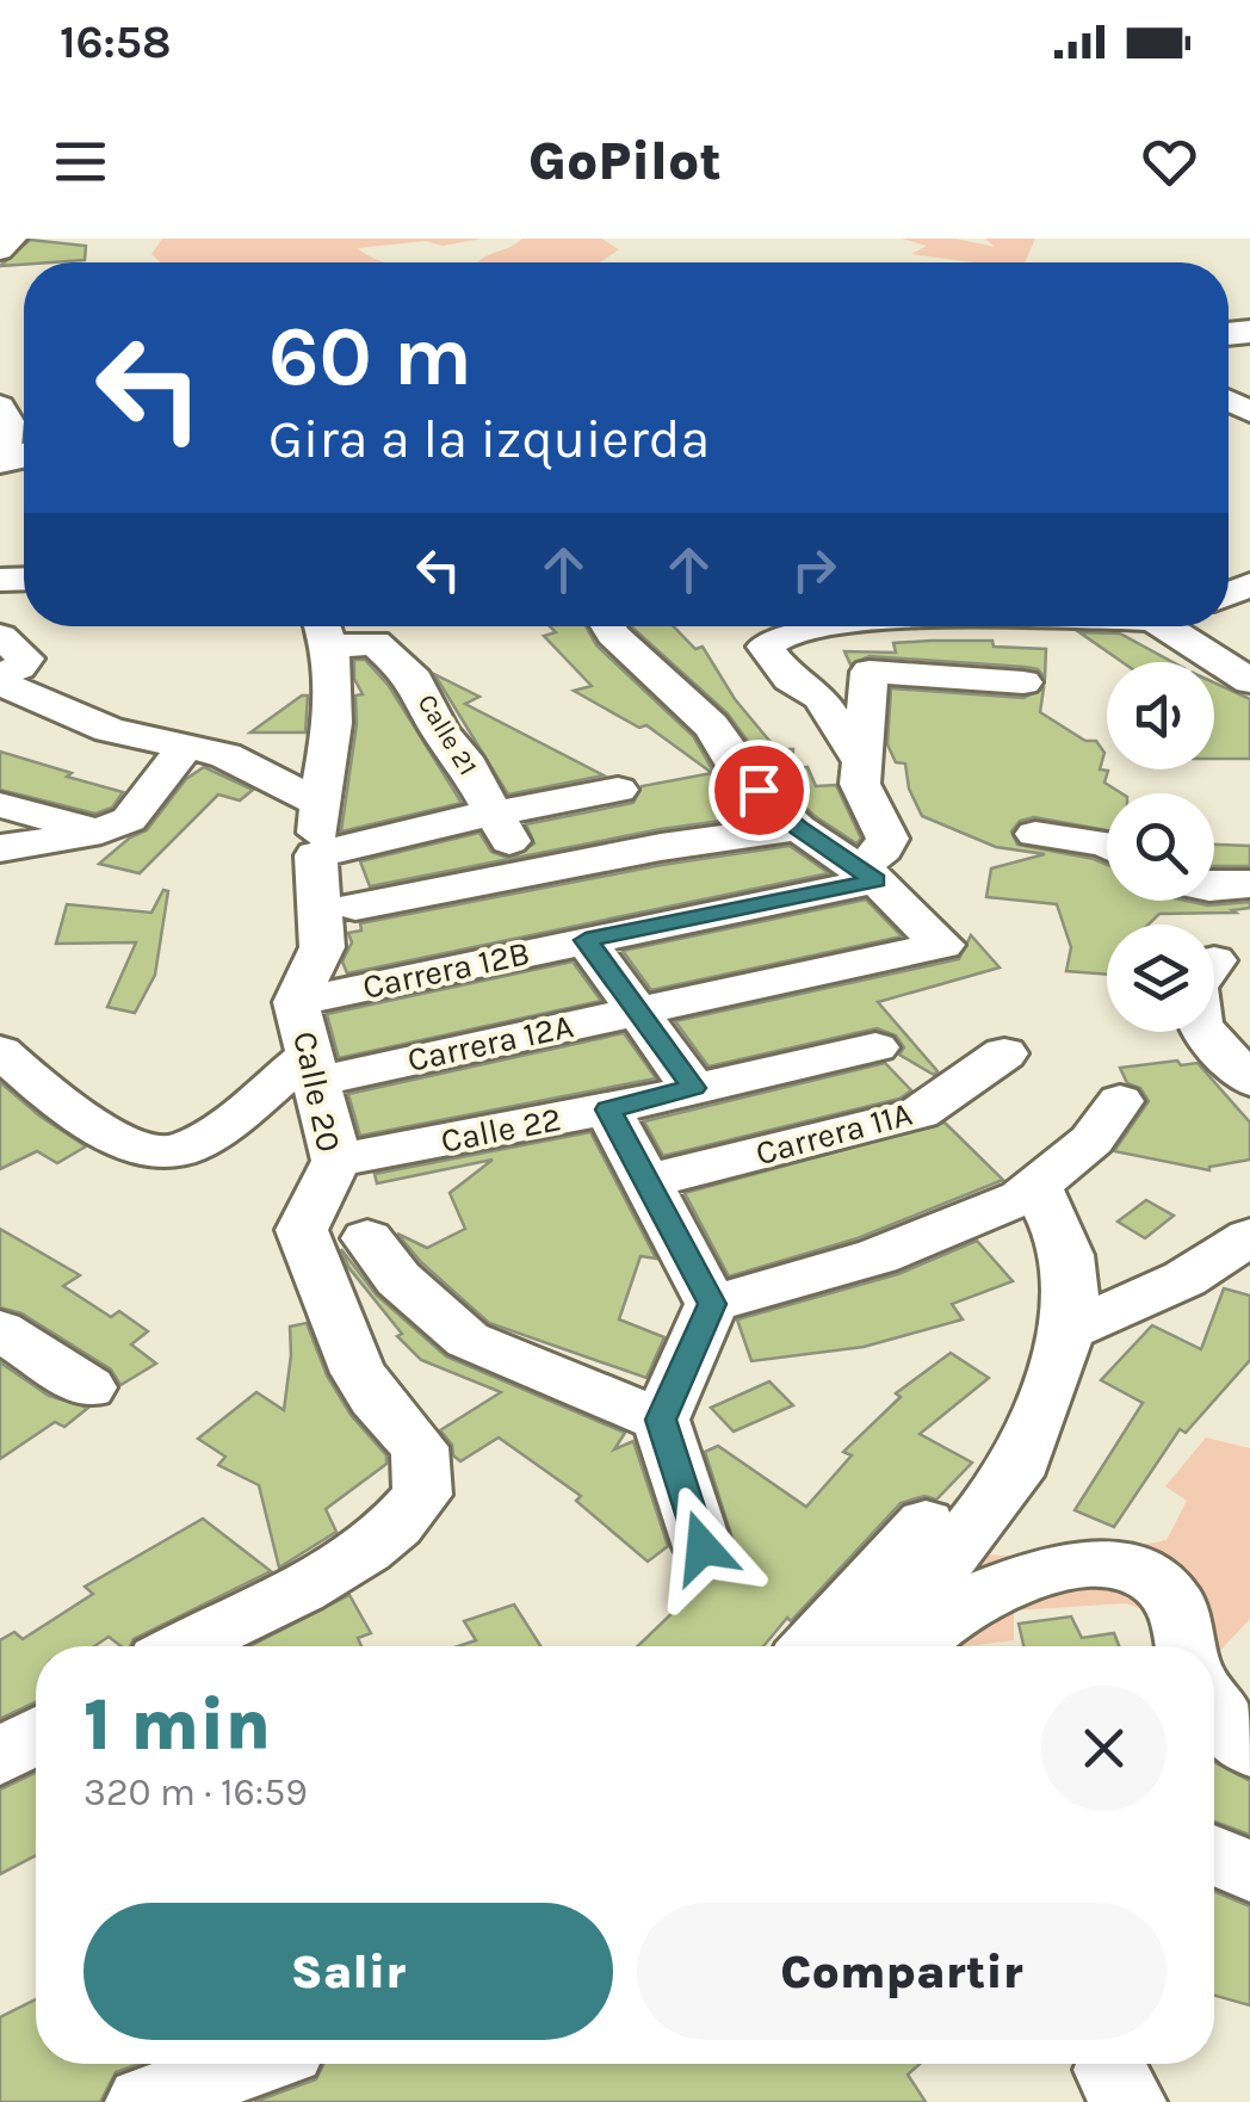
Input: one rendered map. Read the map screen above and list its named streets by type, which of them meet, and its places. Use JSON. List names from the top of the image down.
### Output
{
  "streets": {
    "street": [
      "Calle 21",
      "Carrera 12B",
      "Carrera 12A",
      "Calle 20",
      "Calle 22",
      "Carrera 11A"
    ]
  },
  "crossings": [
    ["Carrera 12B", "Carrera 12A"],
    ["Carrera 12B", "Calle 20"],
    ["Carrera 12A", "Calle 20"],
    ["Calle 20", "Calle 22"]
  ],
  "page": {
    "status": "16:58",
    "header": "GoPilot",
    "turn": ["60 m", "Gira a la izquierda"],
    "heading": ["1 min", "320 m · 16:59"],
    "buttons": ["Salir", "Compartir"]
  }
}
